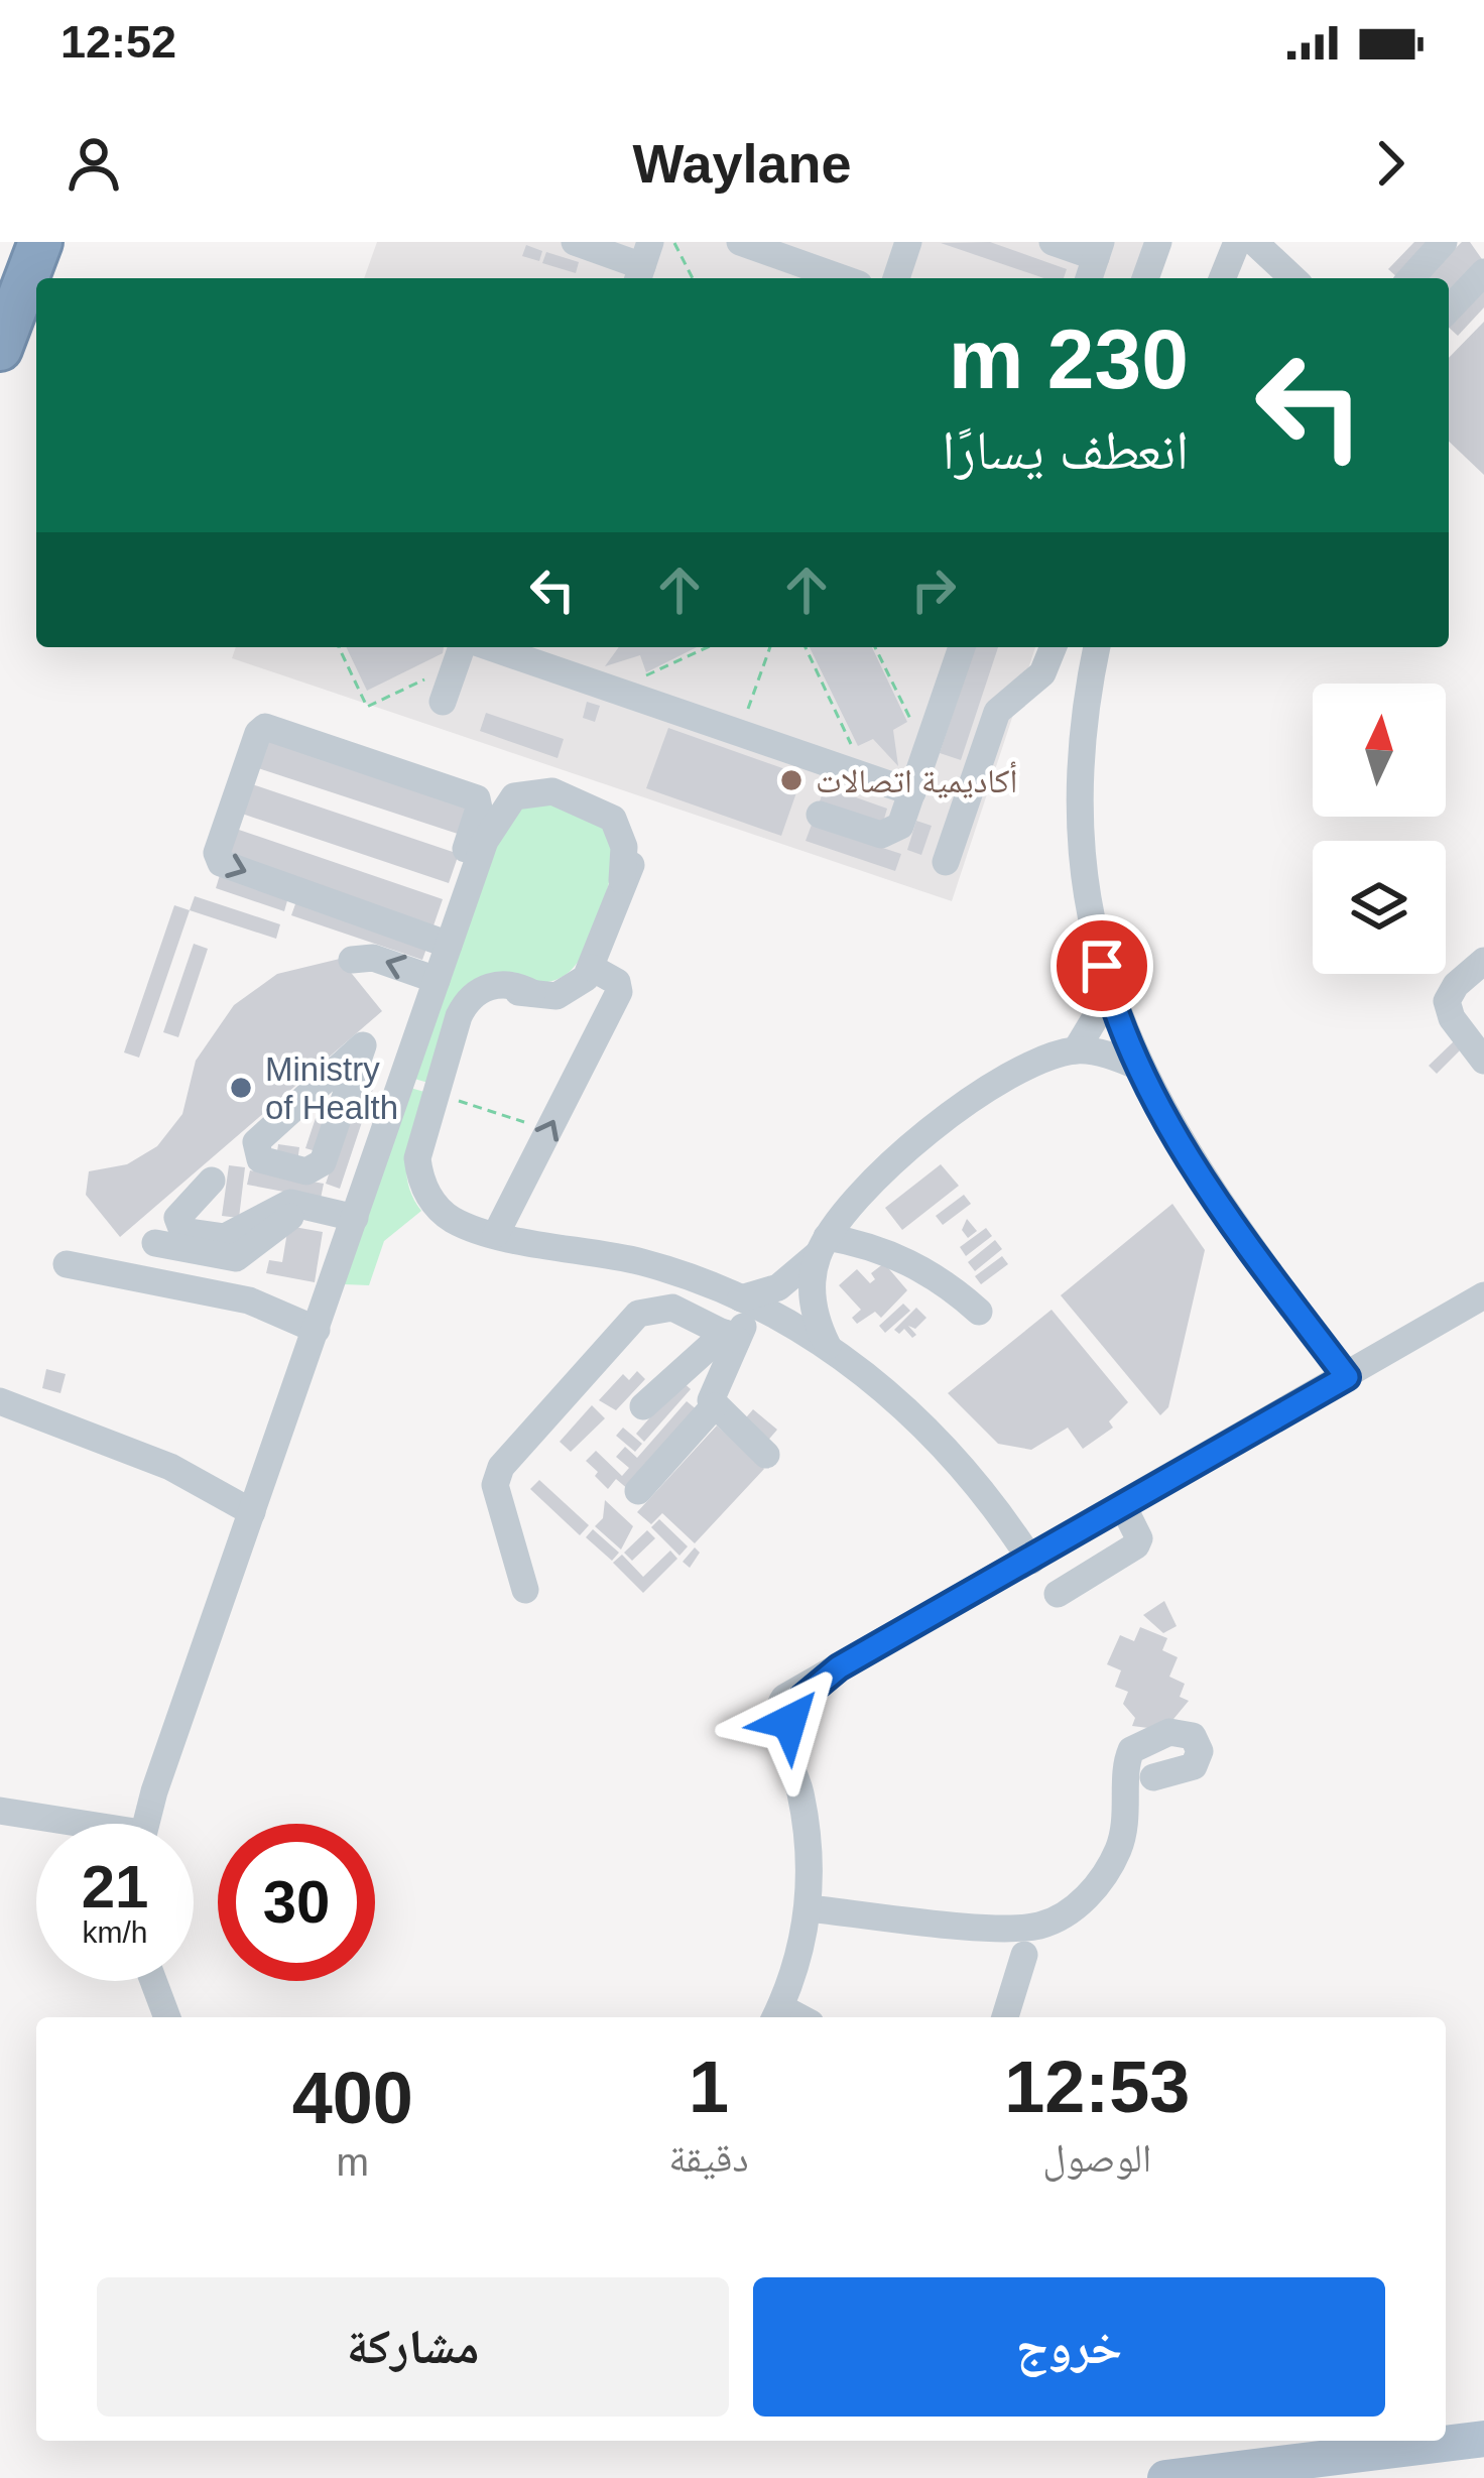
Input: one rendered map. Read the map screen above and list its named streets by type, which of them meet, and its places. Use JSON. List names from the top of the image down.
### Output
{
  "places": ["أكاديمية اتصالات", "Ministry of Health"],
  "north": "top",
  "page": {
    "status": "12:52",
    "header": "Waylane",
    "turn": ["230 m", "انعطف يسارًا"],
    "speed": "21 km/h",
    "limit": "30",
    "eta": [
      "12:53",
      "الوصول",
      "1",
      "دقيقة",
      "400",
      "m"
    ],
    "buttons": ["خروج", "مشاركة"]
  }
}
